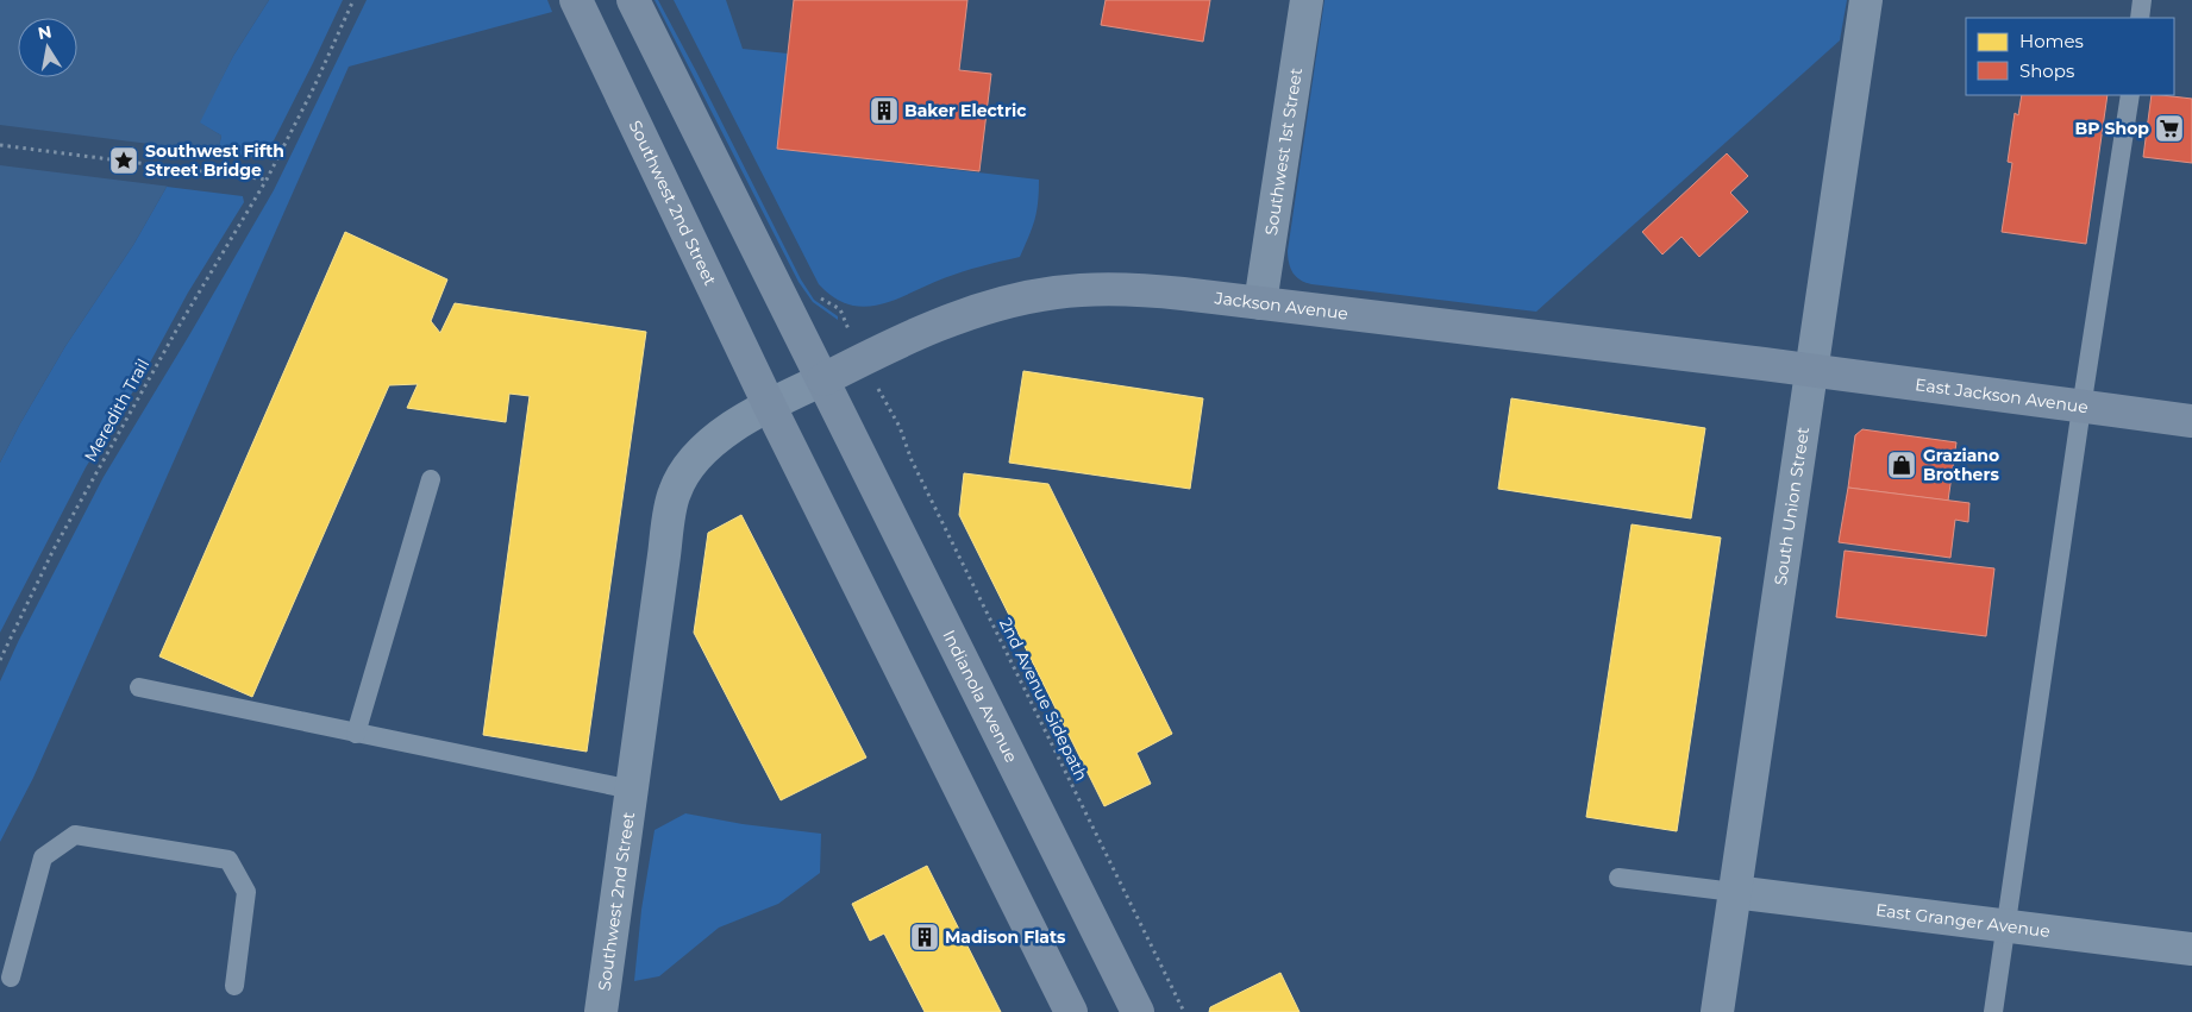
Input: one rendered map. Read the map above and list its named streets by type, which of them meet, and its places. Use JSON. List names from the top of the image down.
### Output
{
  "streets": {
    "main road": [
      "Southwest 2nd Street",
      "Jackson Avenue",
      "East Jackson Avenue",
      "Indianola Avenue"
    ],
    "street": ["Southwest 1st Street", "South Union Street", "East Granger Avenue"],
    "path": ["Meredith Trail", "2nd Avenue Sidepath"]
  },
  "crossings": [
    ["Southwest 1st Street", "Jackson Avenue"],
    ["Southwest 2nd Street", "Jackson Avenue"],
    ["Jackson Avenue", "East Jackson Avenue"],
    ["Jackson Avenue", "South Union Street"],
    ["Jackson Avenue", "Indianola Avenue"],
    ["East Jackson Avenue", "South Union Street"],
    ["South Union Street", "East Granger Avenue"]
  ],
  "places": {
    "building": ["Baker Electric", "Madison Flats"],
    "supermarket": ["BP Shop"],
    "place": ["Southwest Fifth Street Bridge"],
    "shop": ["Graziano Brothers"]
  },
  "legend": ["Homes", "Shops"],
  "north": "top"
}
